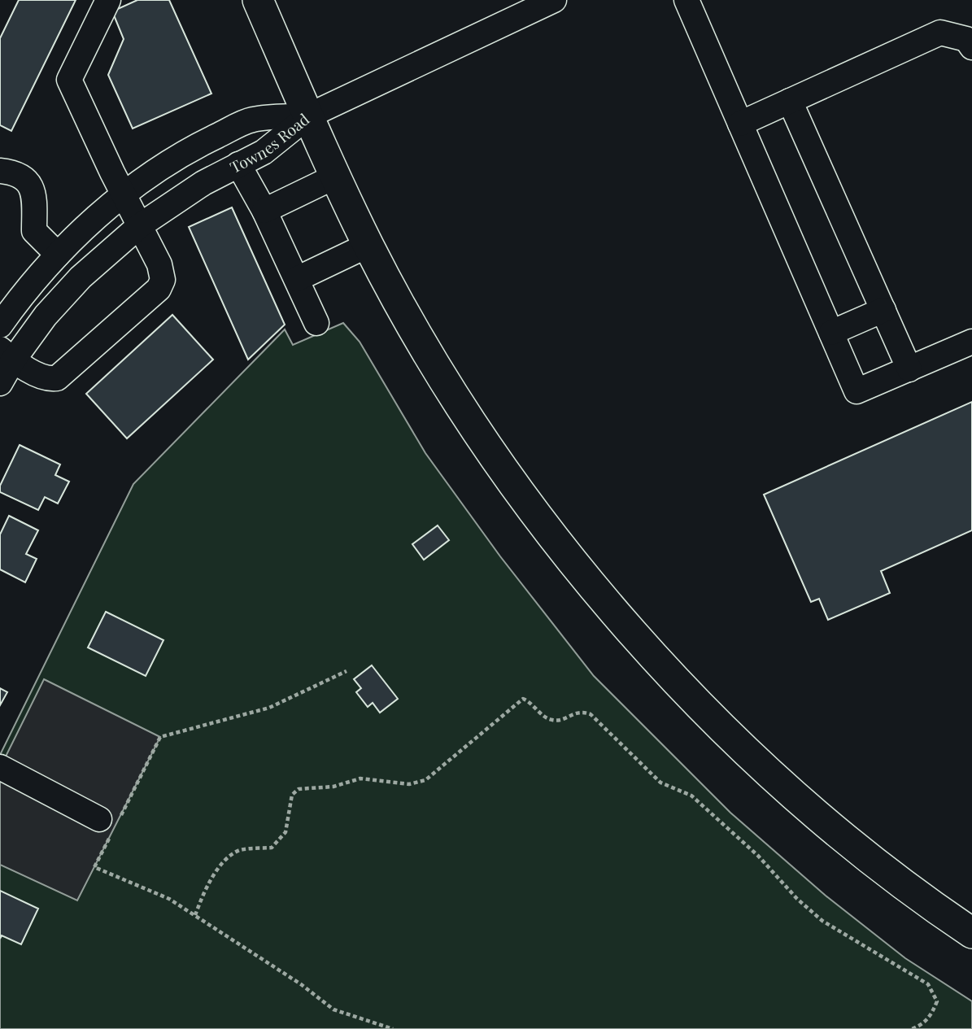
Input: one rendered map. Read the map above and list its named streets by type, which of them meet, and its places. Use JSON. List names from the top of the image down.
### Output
{
  "streets": {
    "street": ["Townes Road"]
  }
}
